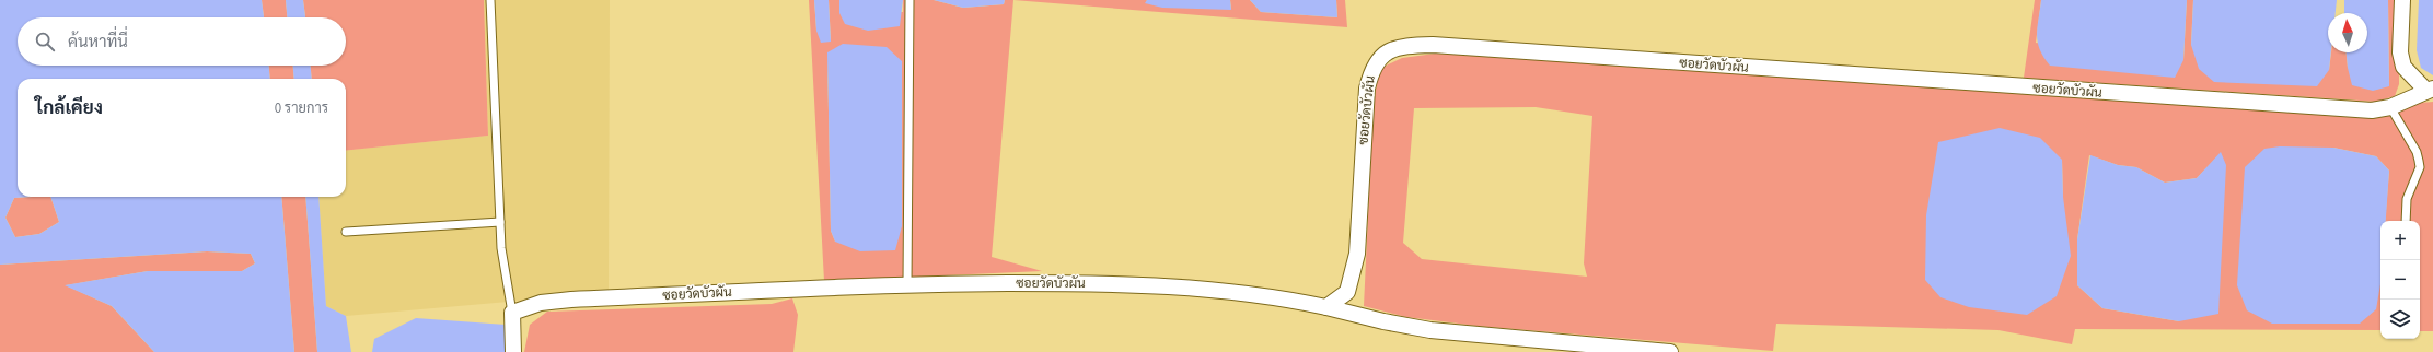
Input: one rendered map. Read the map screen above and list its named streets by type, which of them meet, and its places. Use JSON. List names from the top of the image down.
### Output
{
  "streets": {
    "street": ["ซอยวัดบัวผัน"]
  },
  "north": "top",
  "page": {
    "search": "ค้นหาที่นี่",
    "heading": ["ใกล้เคียง", "0 รายการ"],
    "map_buttons": ["+", "−"]
  }
}
